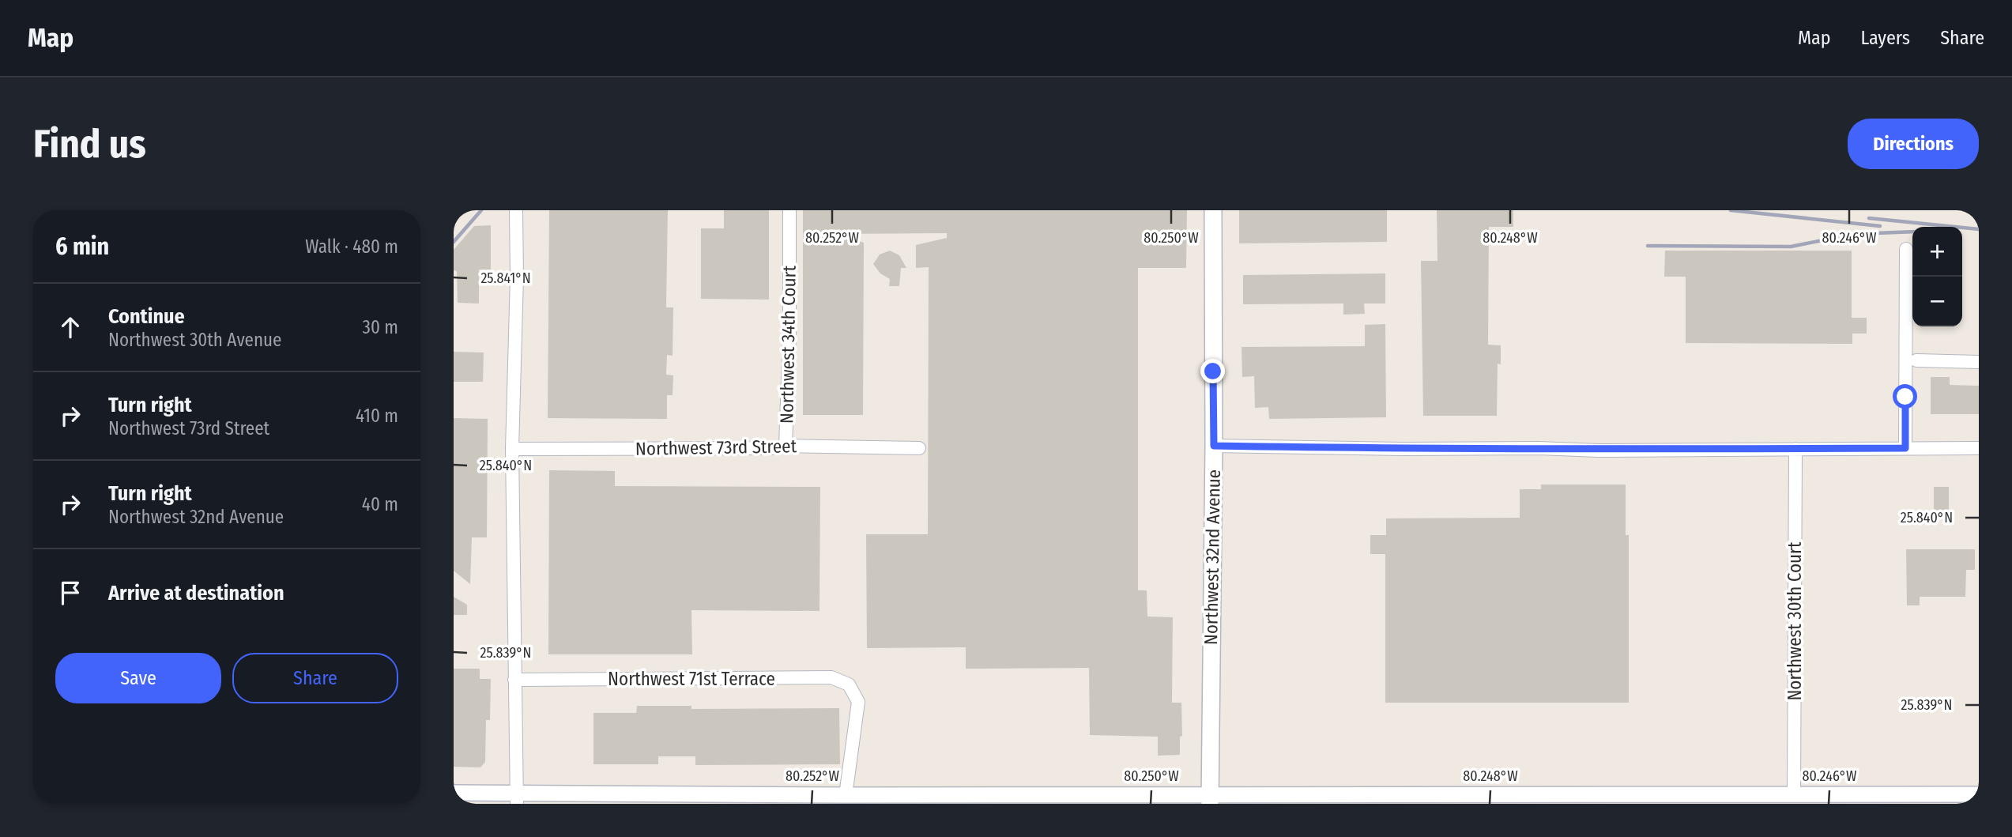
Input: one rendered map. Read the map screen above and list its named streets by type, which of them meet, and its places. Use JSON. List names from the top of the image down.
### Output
{
  "streets": {
    "main road": ["Northwest 32nd Avenue"],
    "street": [
      "Northwest 34th Court",
      "Northwest 73rd Street",
      "Northwest 30th Court",
      "Northwest 71st Terrace"
    ]
  },
  "crossings": [
    ["Northwest 34th Court", "Northwest 73rd Street"]
  ],
  "page": {
    "header": "Map",
    "nav": ["Map", "Layers", "Share"],
    "buttons": [
      "Directions",
      ["Save", "Share"]
    ],
    "title": "Find us",
    "heading": ["6 min", "Walk · 480 m"],
    "map_buttons": ["+", "−"],
    "list": [
      ["Continue", "Northwest 30th Avenue", "30 m"],
      ["Turn right", "Northwest 73rd Street", "410 m"],
      ["Turn right", "Northwest 32nd Avenue", "40 m"],
      "Arrive at destination"
    ]
  },
  "coordinates": [
    "80.252°W",
    "80.250°W",
    "80.248°W",
    "80.246°W",
    "25.841°N",
    "25.840°N",
    "25.839°N"
  ]
}
